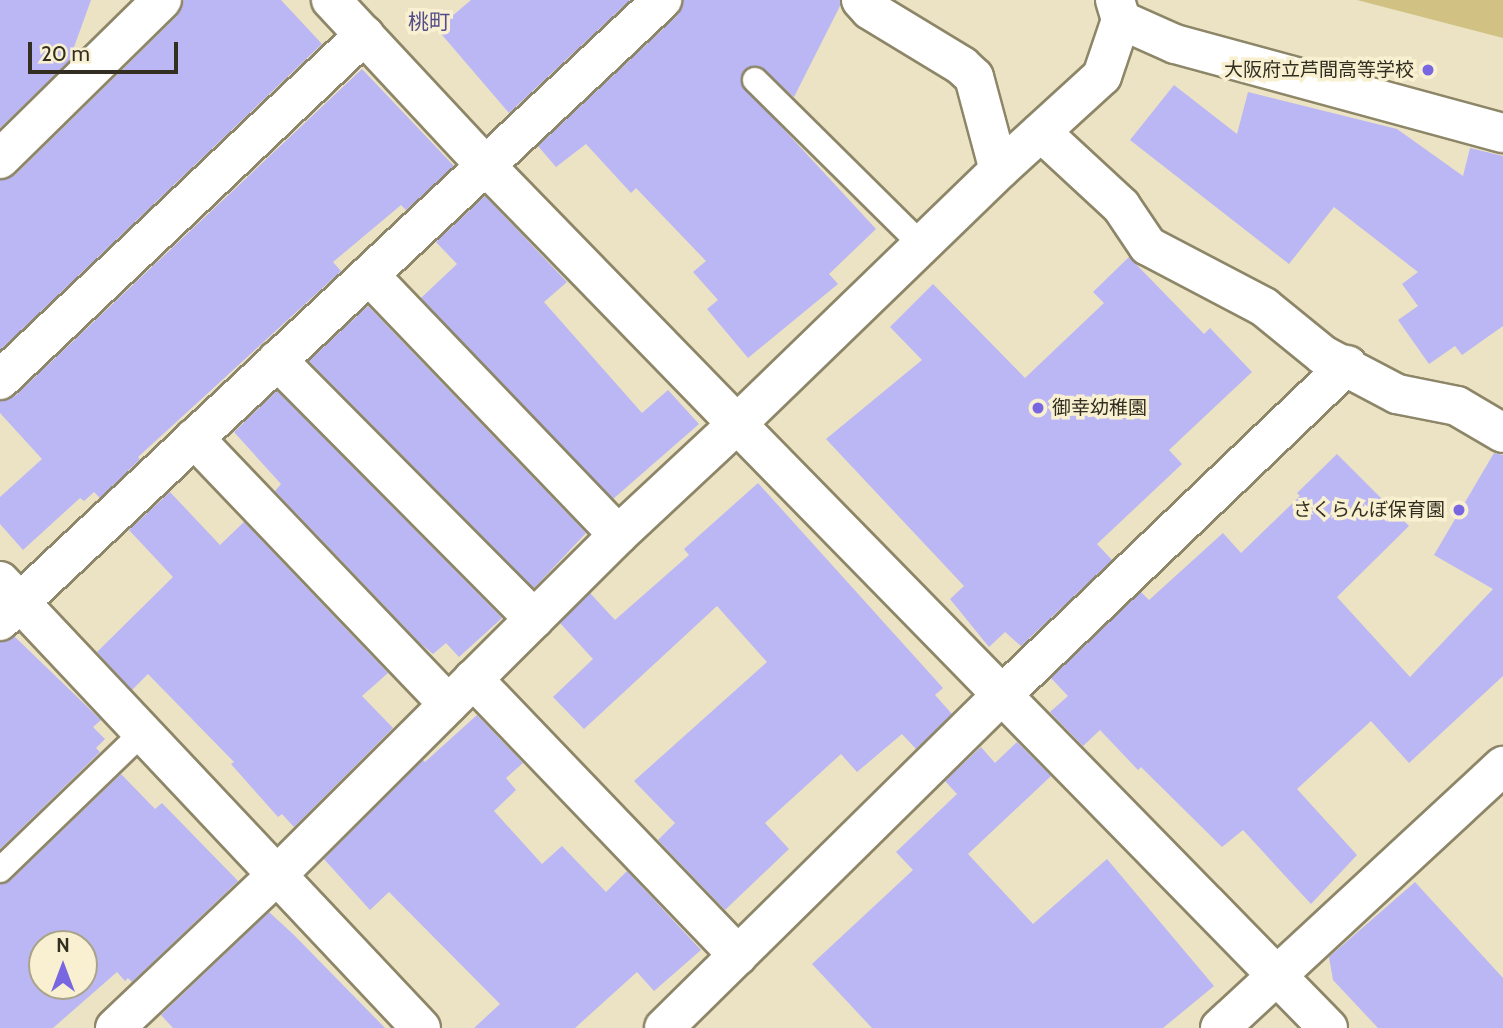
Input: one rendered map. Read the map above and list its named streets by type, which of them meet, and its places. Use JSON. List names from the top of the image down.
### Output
{
  "districts": ["桃町"],
  "places": ["大阪府立芦間高等学校", "御幸幼稚園", "さくらんぼ保育園"],
  "scale_bar": "20 m",
  "north": "top"
}
